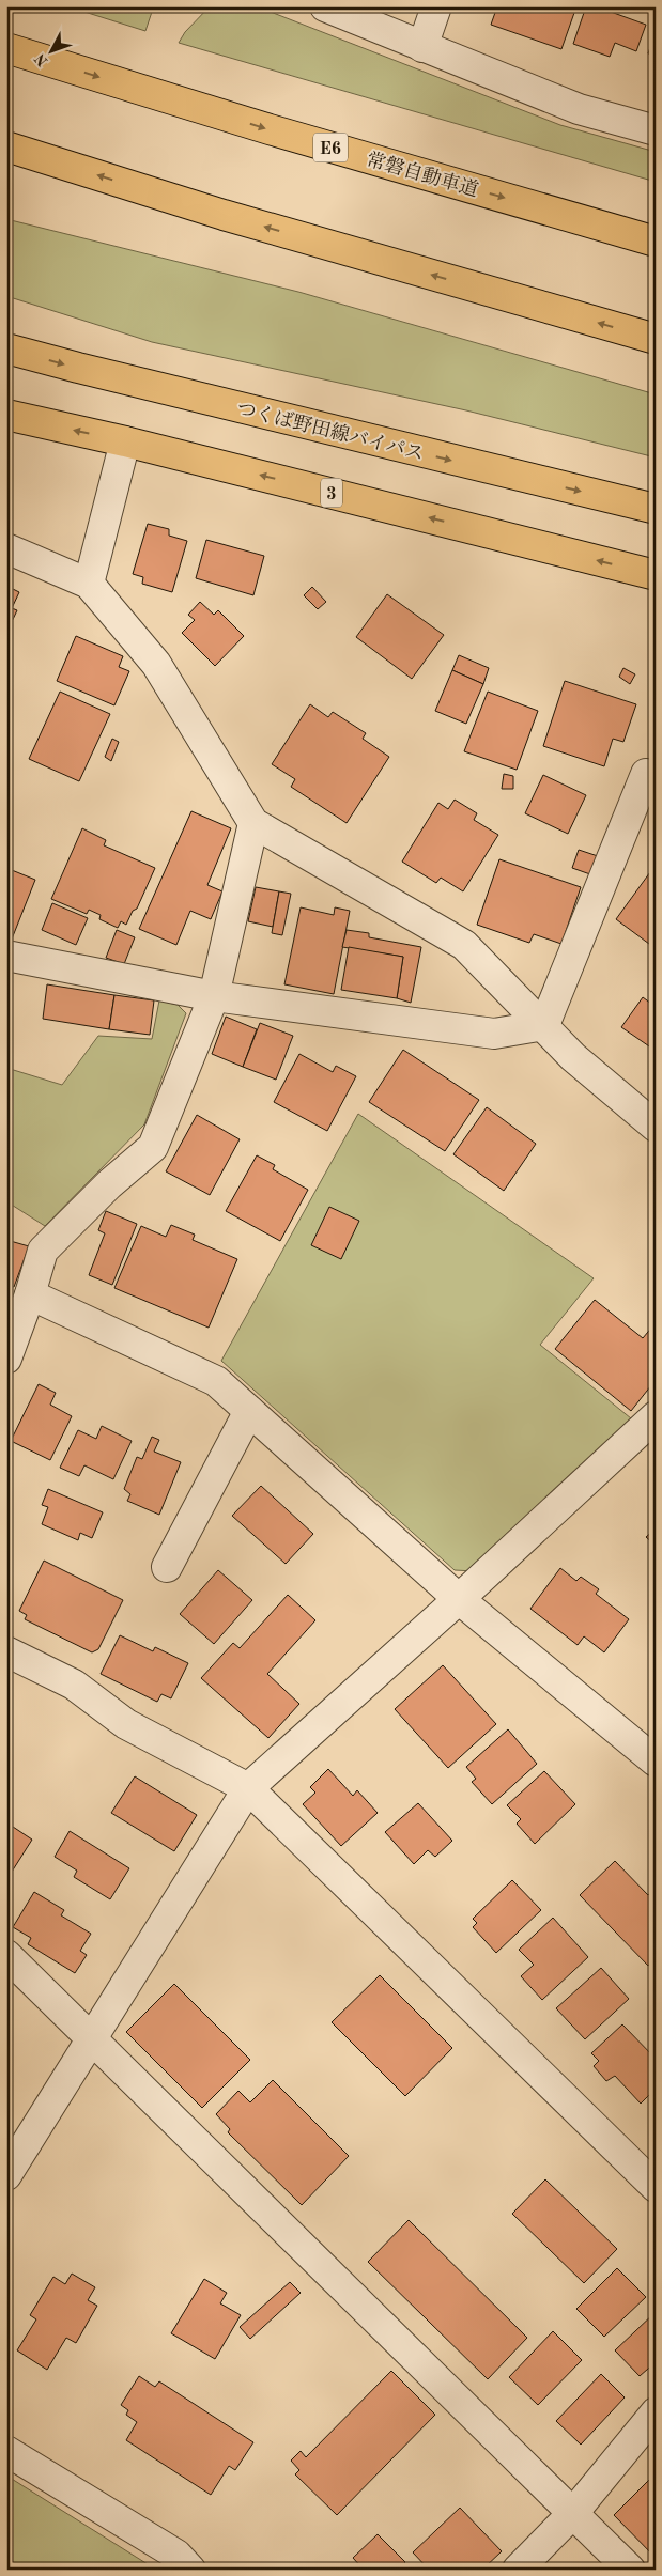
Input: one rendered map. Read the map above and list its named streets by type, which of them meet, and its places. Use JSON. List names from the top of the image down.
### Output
{
  "streets": {
    "main road": [
      "E6",
      "常磐自動車道",
      "つくば野田線バイパス",
      "3"
    ]
  },
  "north": "bottom left"
}
